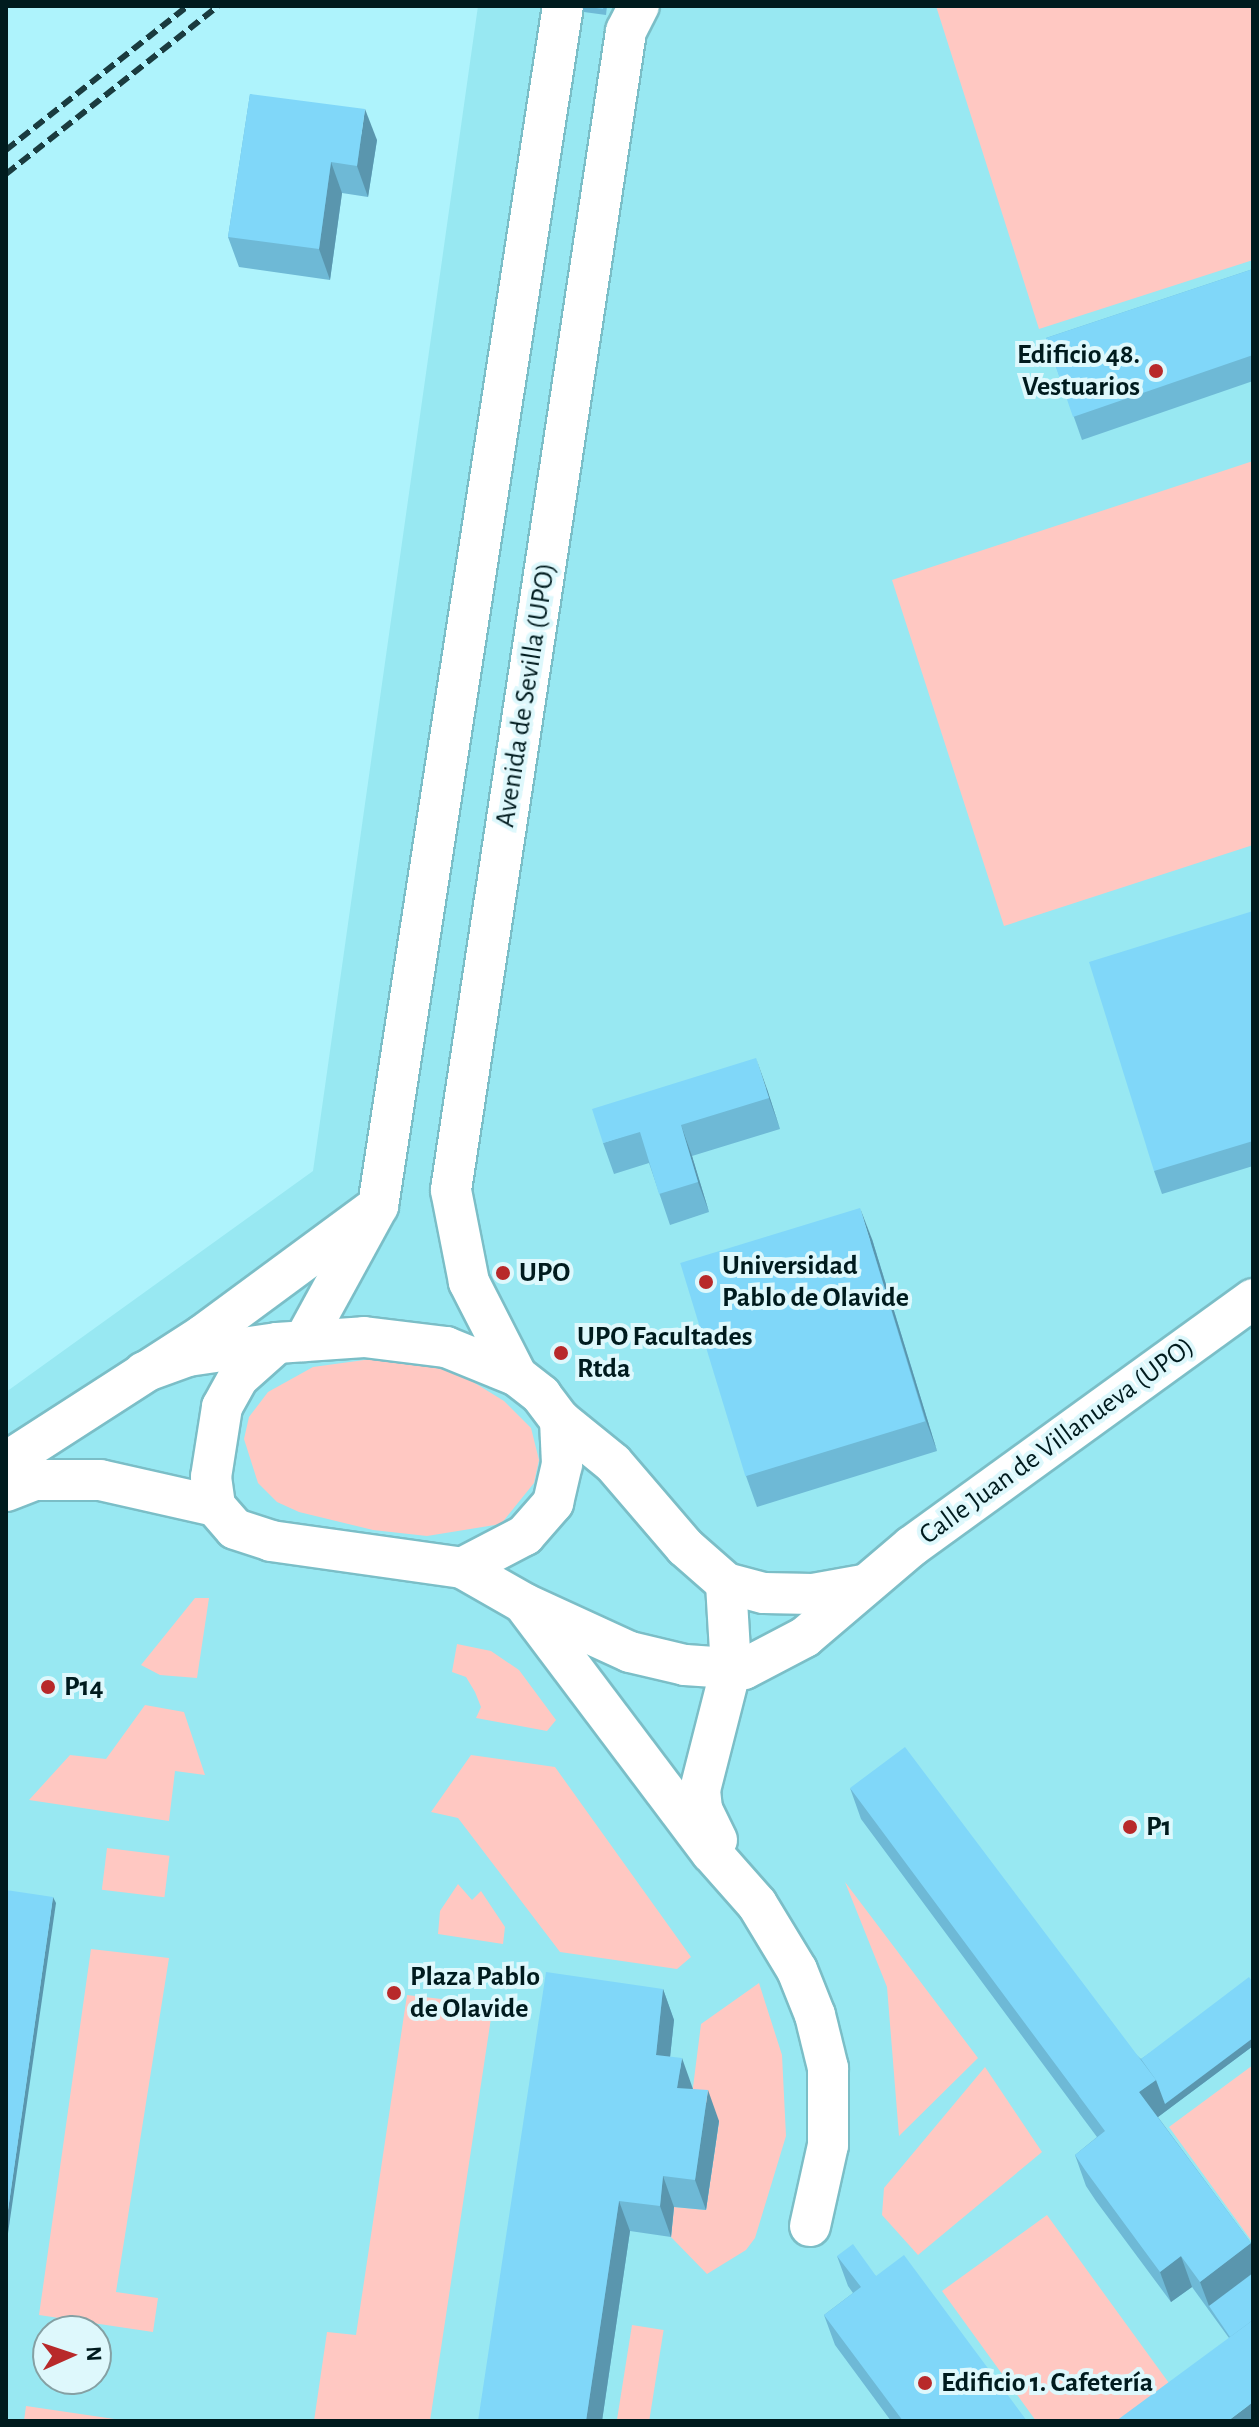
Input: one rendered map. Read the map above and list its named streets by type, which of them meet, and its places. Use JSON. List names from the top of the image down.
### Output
{
  "streets": {
    "street": ["Avenida de Sevilla (UPO)", "Calle Juan de Villanueva (UPO)"]
  },
  "places": [
    "Edificio 48. Vestuarios",
    "UPO",
    "Universidad Pablo de Olavide",
    "UPO Facultades Rtda",
    "P14",
    "P1",
    "Plaza Pablo de Olavide",
    "Edificio 1. Cafetería"
  ],
  "north": "right"
}
